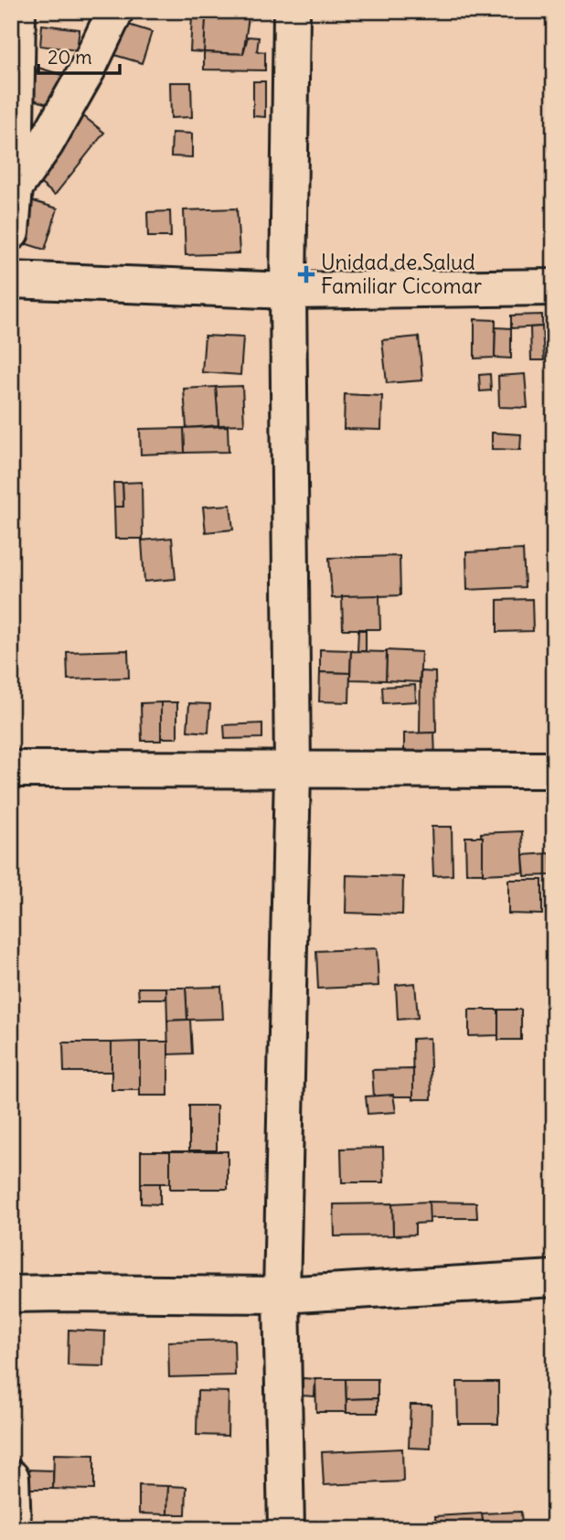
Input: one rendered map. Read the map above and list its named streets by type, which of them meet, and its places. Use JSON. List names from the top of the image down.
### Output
{
  "places": {
    "health": ["Unidad de Salud Familiar Cicomar"]
  },
  "scale_bar": "20 m"
}
